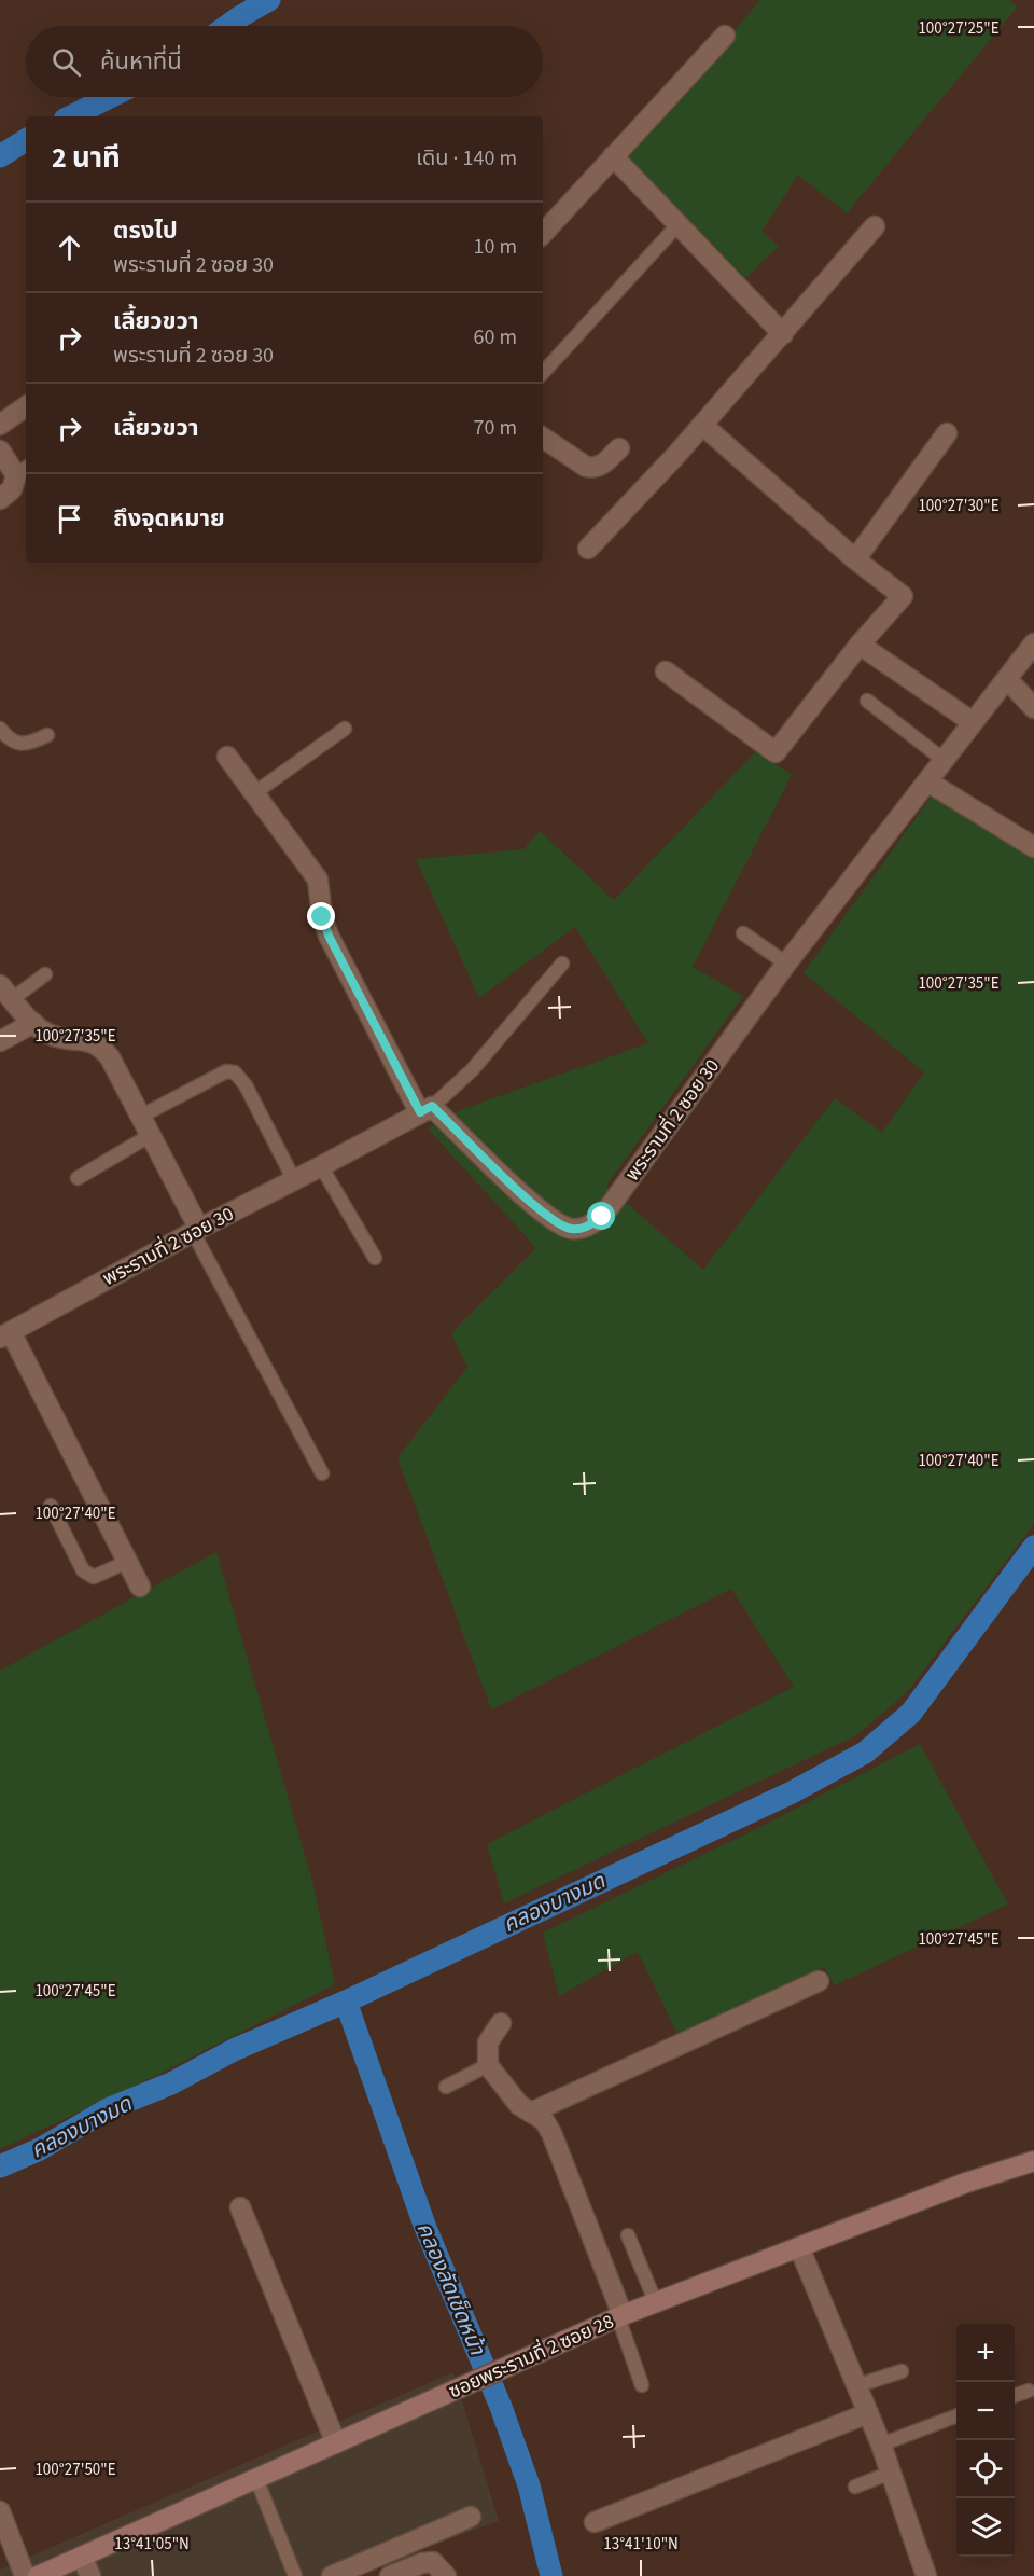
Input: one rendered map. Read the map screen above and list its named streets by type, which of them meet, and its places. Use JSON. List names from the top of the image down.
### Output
{
  "streets": {
    "street": ["พระรามที่ 2 ซอย 30", "ซอยพระรามที่ 2 ซอย 28"]
  },
  "water": ["คลองบางมด", "คลองลัดเช็ดหน้า"],
  "page": {
    "search": "ค้นหาที่นี่",
    "heading": ["2 นาที", "เดิน · 140 m"],
    "list": [
      ["ตรงไป", "พระรามที่ 2 ซอย 30", "10 m"],
      ["เลี้ยวขวา", "พระรามที่ 2 ซอย 30", "60 m"],
      ["เลี้ยวขวา", "70 m"],
      "ถึงจุดหมาย"
    ],
    "map_buttons": ["+", "−"]
  },
  "coordinates": [
    "100°27'25\"E",
    "100°27'30\"E",
    "100°27'35\"E",
    "100°27'40\"E",
    "100°27'45\"E",
    "100°27'50\"E",
    "13°41'05\"N",
    "13°41'10\"N"
  ]
}
